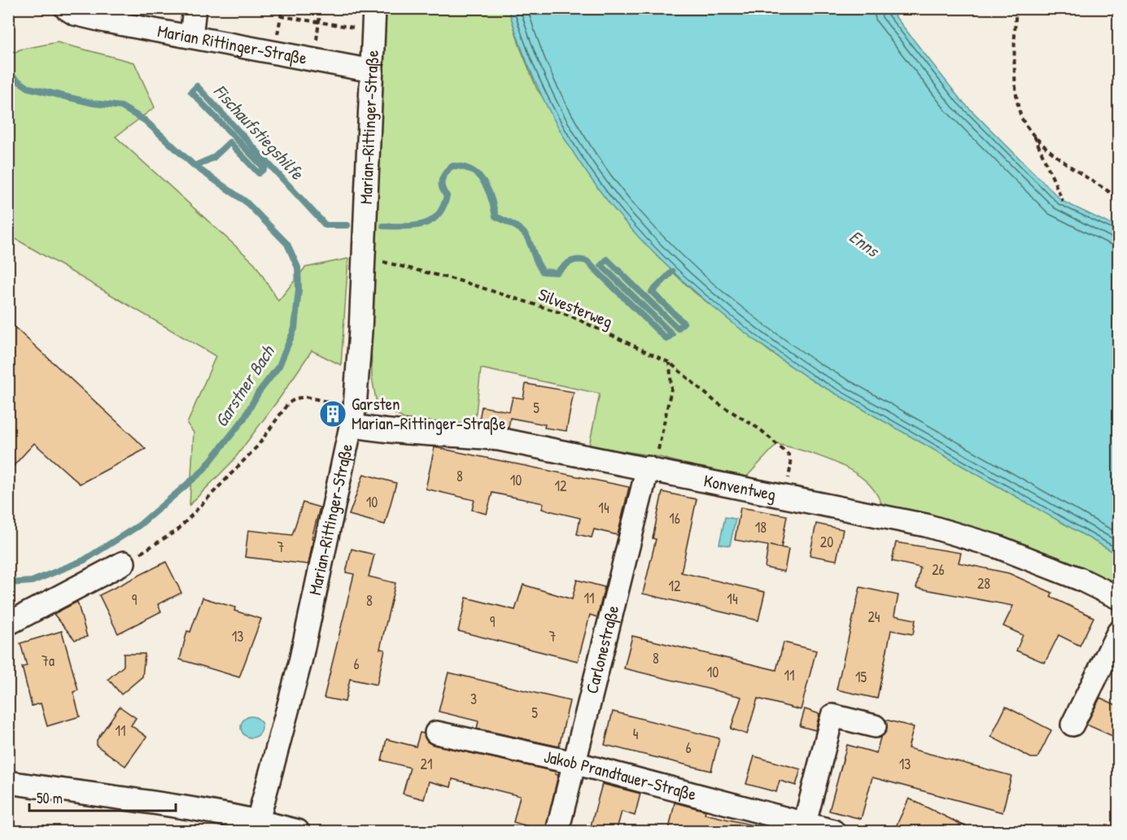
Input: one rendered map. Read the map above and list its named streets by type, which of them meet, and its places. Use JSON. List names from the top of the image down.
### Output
{
  "streets": {
    "street": [
      "Marian Rittinger-Straße",
      "Marian-Rittinger-Straße",
      "Konventweg",
      "Carlonestraße",
      "Jakob Prandtauer-Straße"
    ],
    "path": ["Silvesterweg"]
  },
  "crossings": [
    ["Marian Rittinger-Straße", "Marian-Rittinger-Straße"],
    ["Marian-Rittinger-Straße", "Silvesterweg"],
    ["Marian-Rittinger-Straße", "Konventweg"],
    ["Silvesterweg", "Konventweg"],
    ["Konventweg", "Carlonestraße"],
    ["Carlonestraße", "Jakob Prandtauer-Straße"]
  ],
  "water": ["Fischaufstiegshilfe", "Enns", "Garstner Bach"],
  "places": {
    "building": ["Garsten Marian-Rittinger-Straße"]
  },
  "house_numbers": [
    "5",
    "8",
    "10",
    "12",
    "10",
    "14",
    "16",
    "18",
    "20",
    "7",
    "26",
    "28",
    "12",
    "11",
    "14",
    "9",
    "8",
    "24",
    "9",
    "13",
    "7",
    "8",
    "7a",
    "6",
    "10",
    "11",
    "15",
    "3",
    "5",
    "11",
    "4",
    "6",
    "21",
    "13"
  ],
  "scale_bar": "50 m"
}
